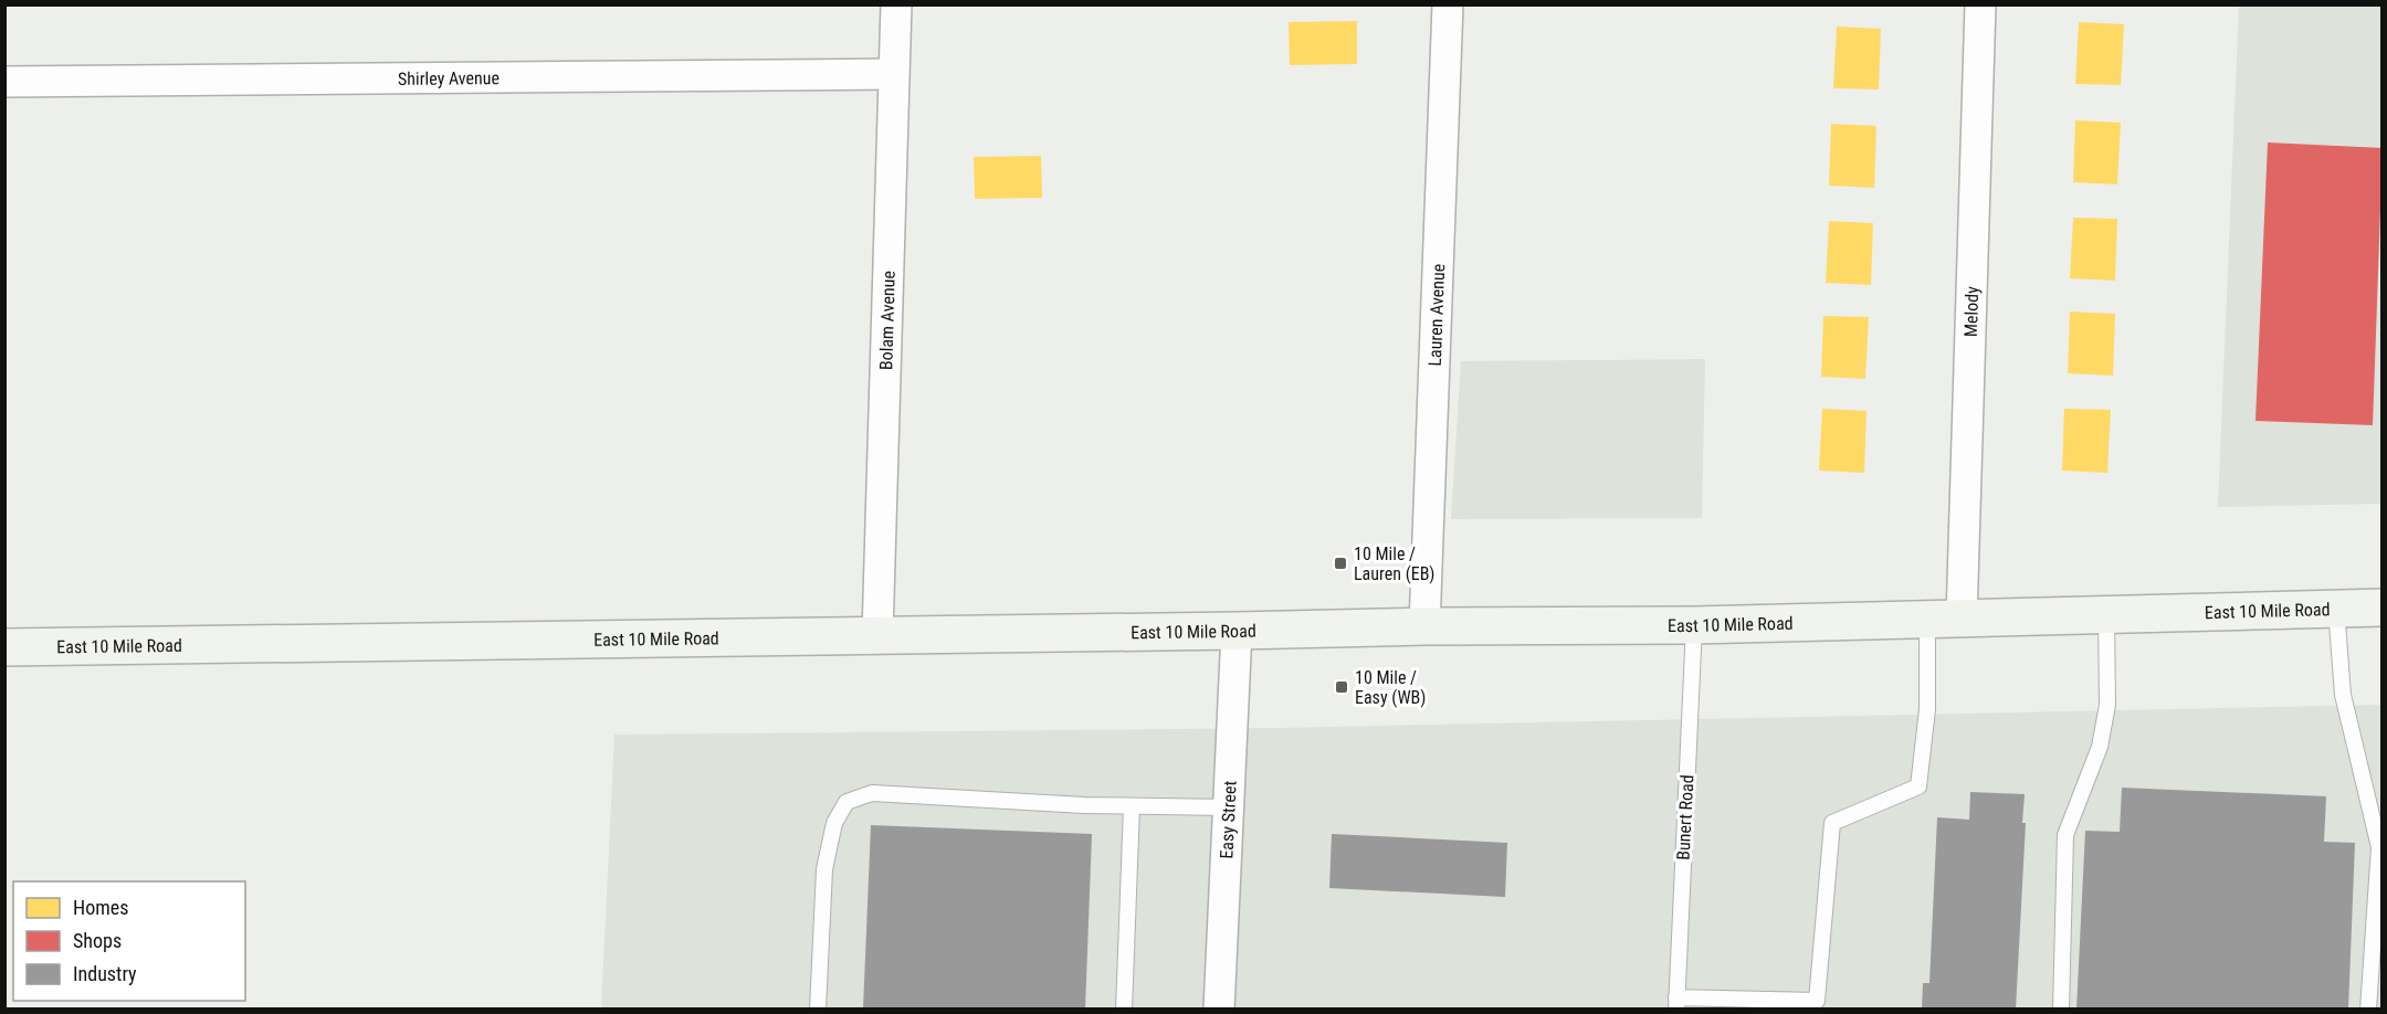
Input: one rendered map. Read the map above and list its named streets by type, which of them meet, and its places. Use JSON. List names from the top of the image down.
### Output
{
  "streets": {
    "main road": ["East 10 Mile Road"],
    "street": [
      "Shirley Avenue",
      "Melody",
      "Lauren Avenue",
      "Bolam Avenue",
      "Easy Street"
    ],
    "lane": ["Bunert Road"]
  },
  "crossings": [
    ["Shirley Avenue", "Bolam Avenue"],
    ["Melody", "East 10 Mile Road"],
    ["Lauren Avenue", "East 10 Mile Road"],
    ["Bolam Avenue", "East 10 Mile Road"],
    ["East 10 Mile Road", "Bunert Road"],
    ["East 10 Mile Road", "Easy Street"]
  ],
  "places": {
    "transit": ["10 Mile / Lauren (EB)", "10 Mile / Easy (WB)"]
  },
  "legend": ["Homes", "Shops", "Industry"]
}
